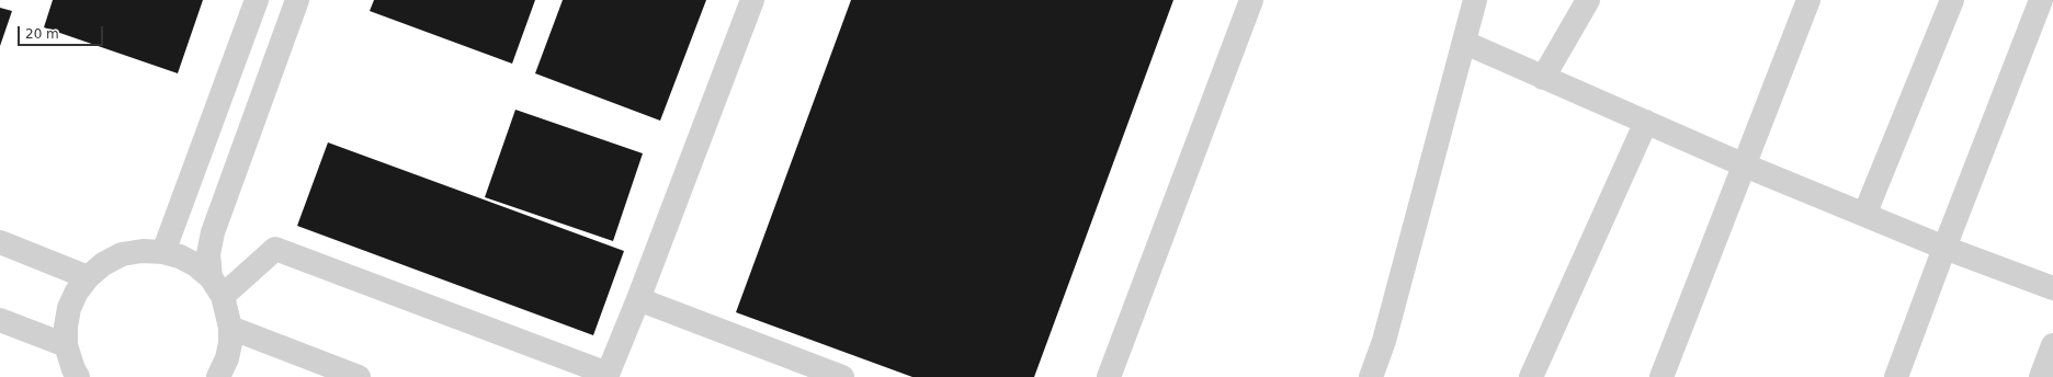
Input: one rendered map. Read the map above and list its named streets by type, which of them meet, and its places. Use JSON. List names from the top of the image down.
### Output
{
  "scale_bar": "20 m"
}
